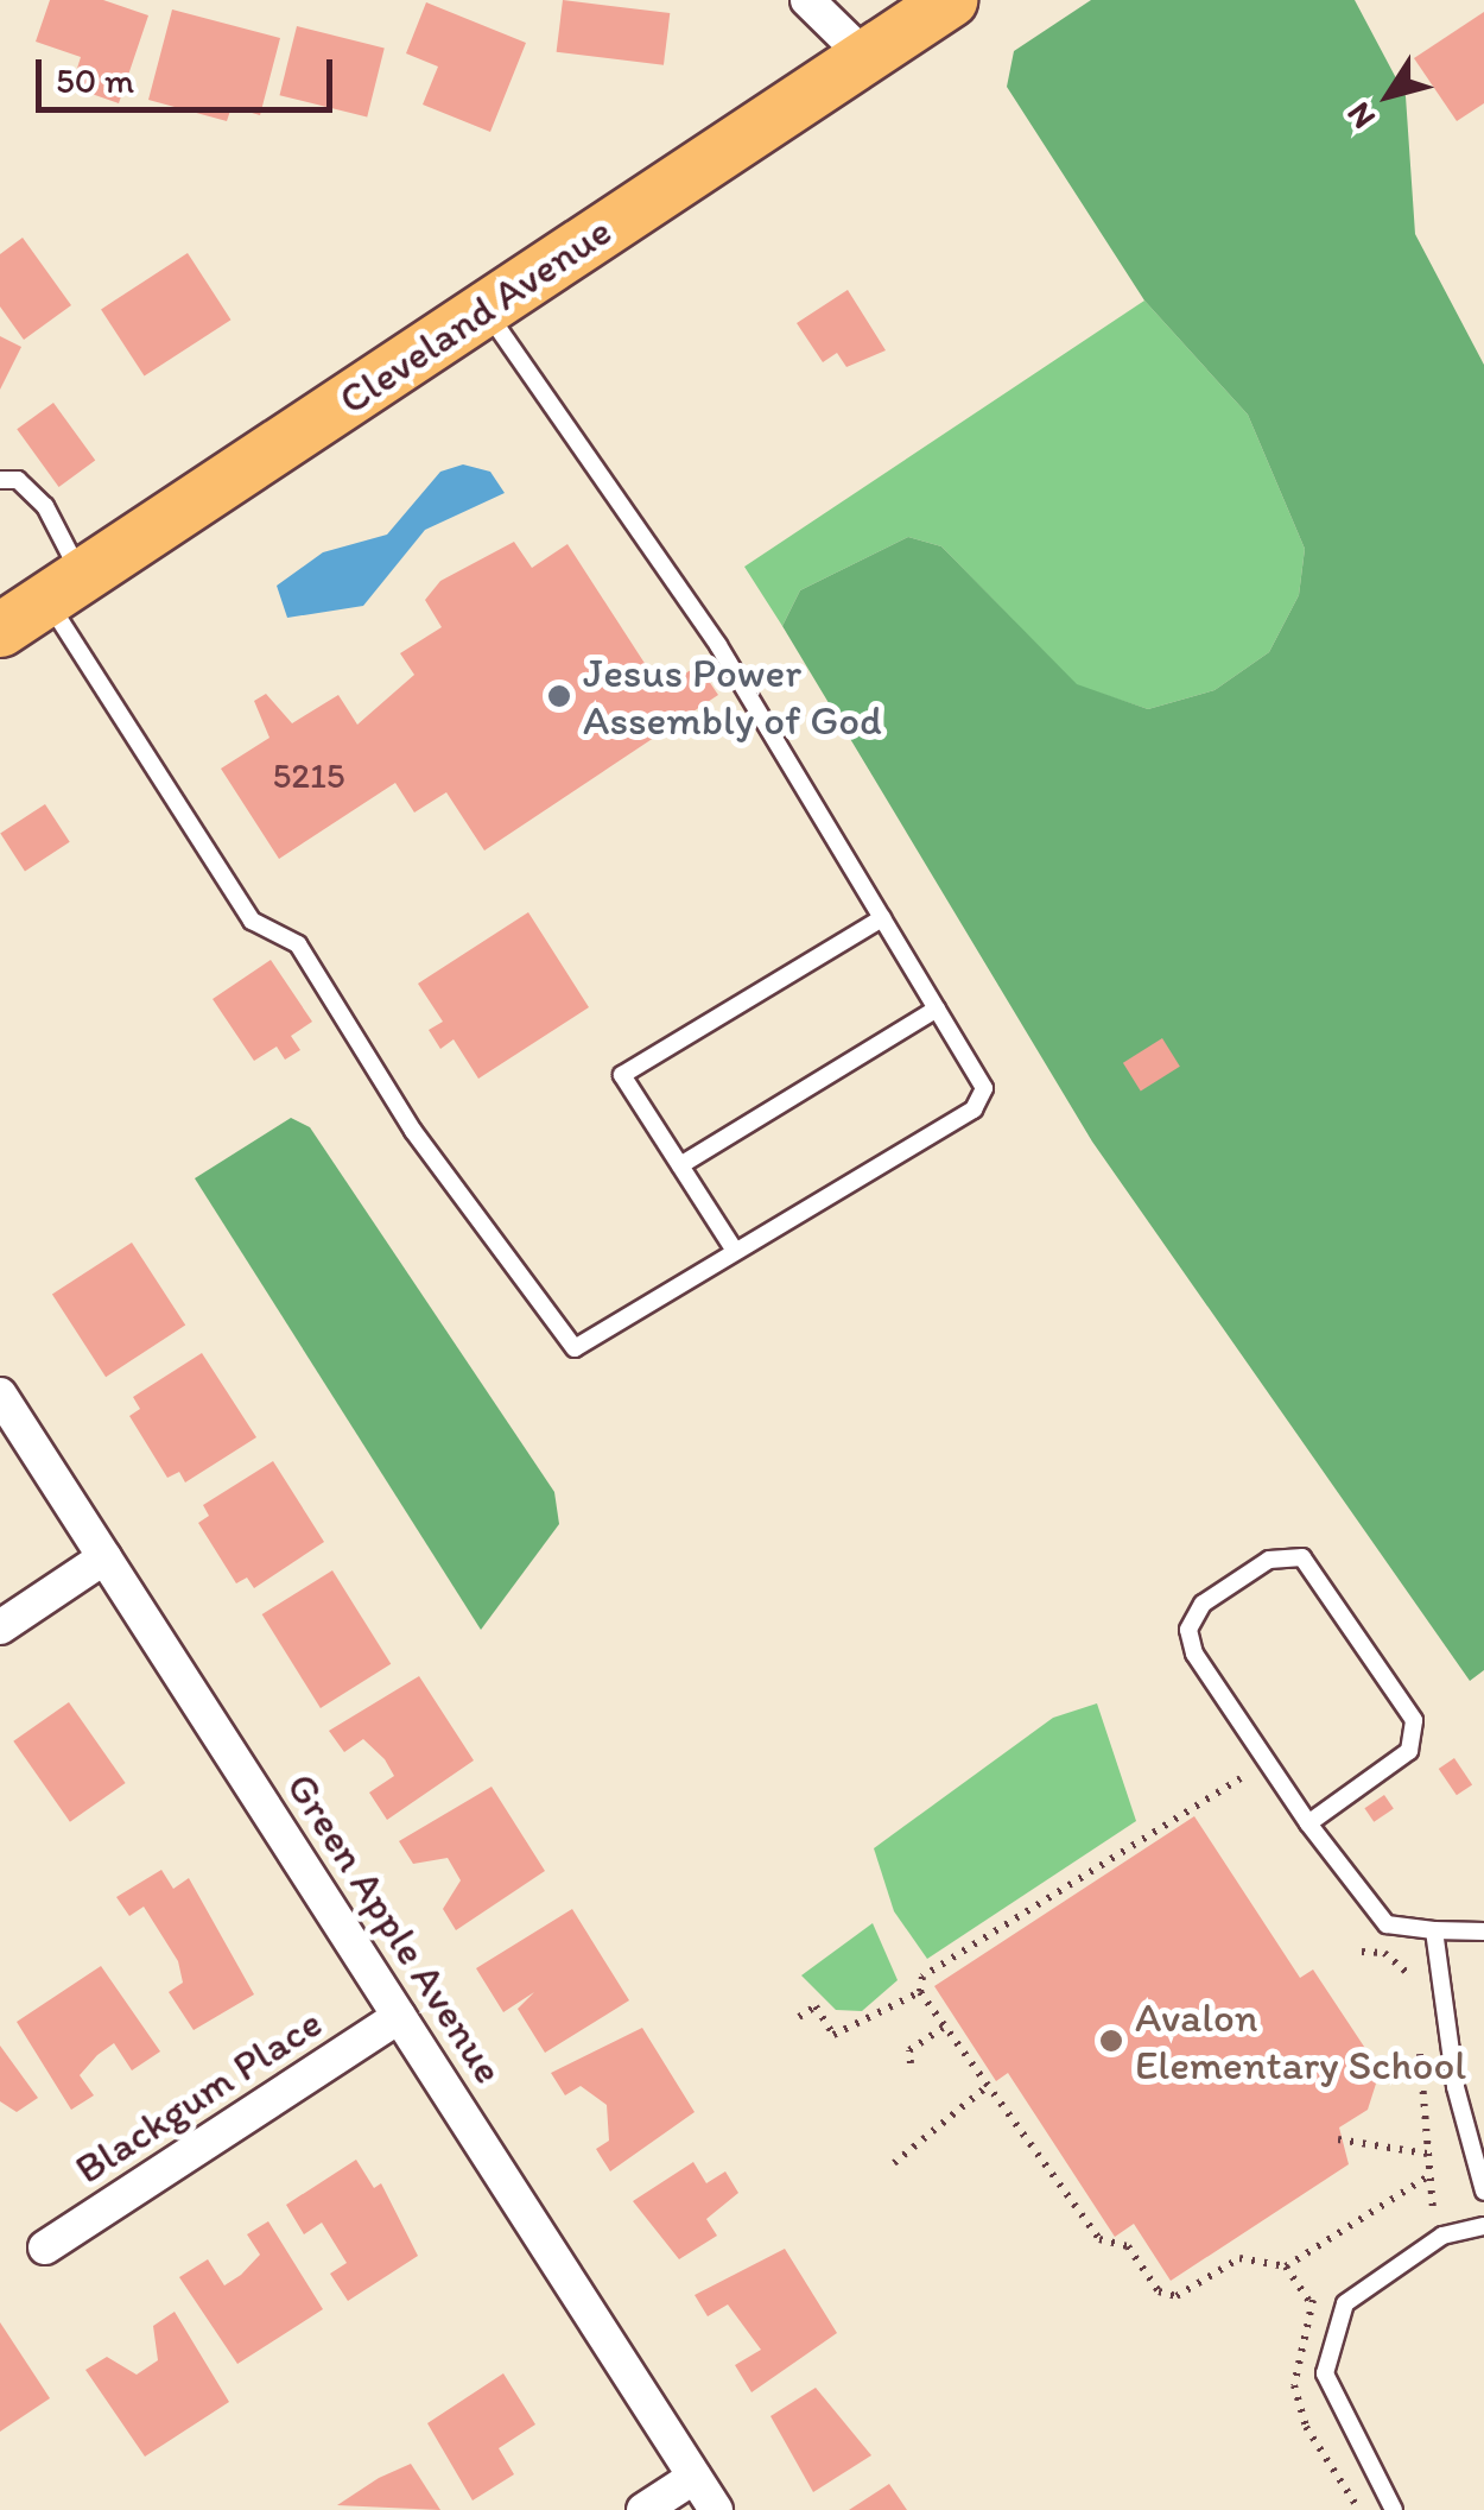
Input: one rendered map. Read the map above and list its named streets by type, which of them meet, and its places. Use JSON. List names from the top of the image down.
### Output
{
  "streets": {
    "main road": ["Cleveland Avenue"],
    "street": ["Green Apple Avenue", "Blackgum Place"]
  },
  "crossings": [
    ["Green Apple Avenue", "Blackgum Place"]
  ],
  "places": ["Jesus Power Assembly of God", "Avalon Elementary School"],
  "house_numbers": ["5215"],
  "scale_bar": "50 m",
  "north": "bottom left"
}
